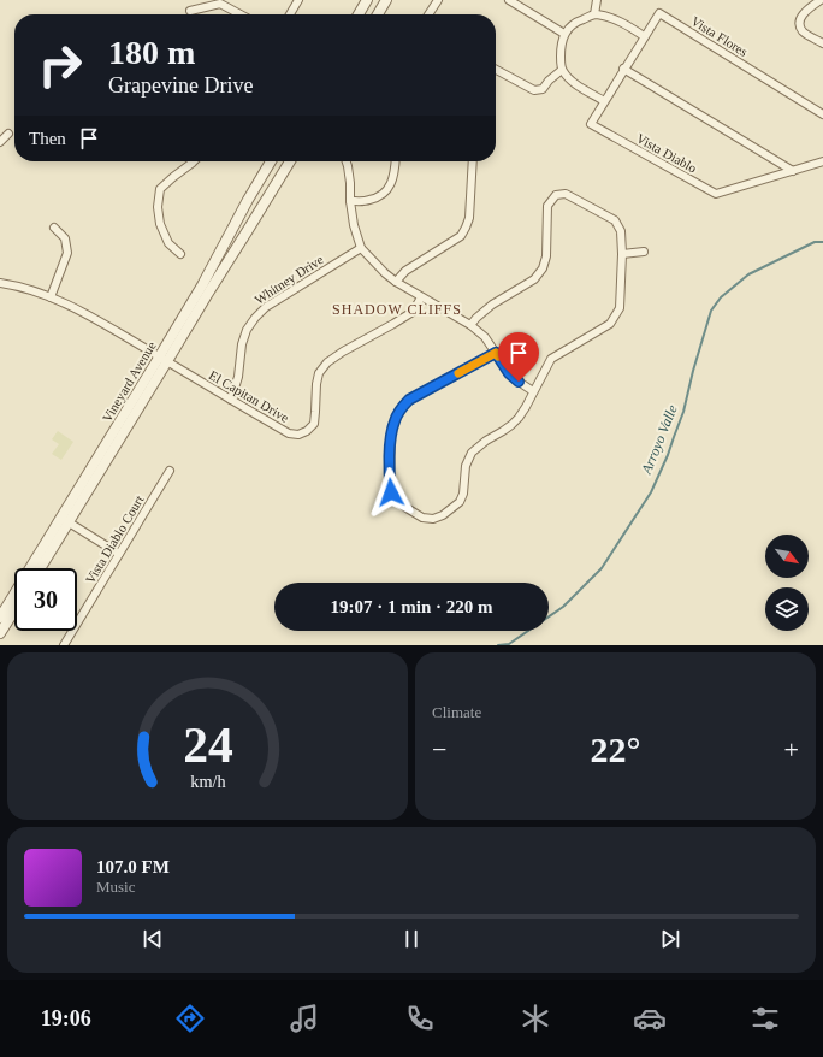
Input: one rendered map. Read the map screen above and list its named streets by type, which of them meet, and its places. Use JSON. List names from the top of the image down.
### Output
{
  "streets": {
    "street": [
      "Vista Flores",
      "Vista Diablo",
      "Whitney Drive",
      "Vineyard Avenue",
      "El Capitan Drive",
      "Vista Diablo Court"
    ]
  },
  "crossings": [
    ["Vista Flores", "Vista Diablo"],
    ["Whitney Drive", "El Capitan Drive"],
    ["Vineyard Avenue", "El Capitan Drive"]
  ],
  "districts": ["SHADOW CLIFFS"],
  "water": ["Arroyo Valle"],
  "north": "bottom right",
  "page": {
    "turn": ["180 m", "Grapevine Drive"],
    "then": "Then",
    "limit": "30",
    "trip": "19:07 · 1 min · 220 m",
    "tile": "Climate",
    "heat": ["−", "22°", "+"],
    "song": ["107.0 FM", "Music"],
    "tabs": "19:06",
    "gauge": ["24", "km/h"]
  }
}
